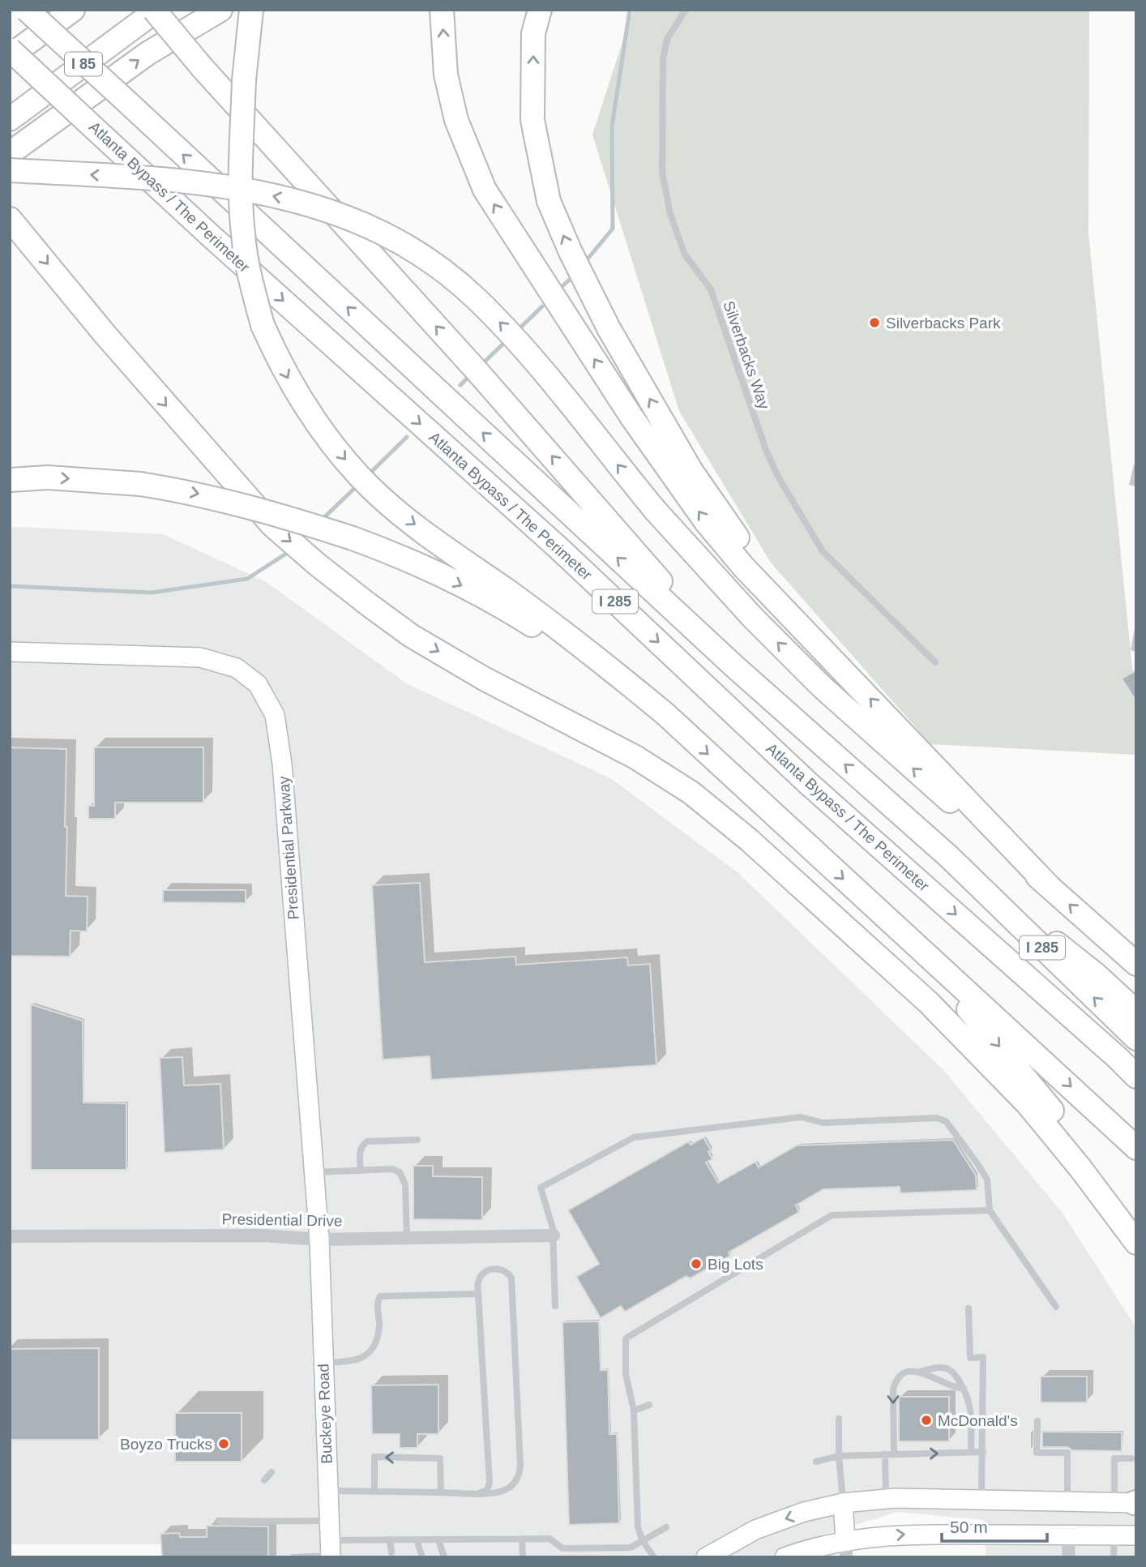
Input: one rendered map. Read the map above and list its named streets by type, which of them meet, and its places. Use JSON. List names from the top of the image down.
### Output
{
  "streets": {
    "highway": ["I 85", "Atlanta Bypass / The Perimeter", "I 285"],
    "street": ["Presidential Parkway", "Presidential Drive", "Buckeye Road"],
    "lane": ["Silverbacks Way"]
  },
  "crossings": [
    ["Presidential Parkway", "Presidential Drive"],
    ["Presidential Parkway", "Buckeye Road"]
  ],
  "places": [
    "Silverbacks Park",
    "Big Lots",
    "McDonald's",
    "Boyzo Trucks"
  ],
  "scale_bar": "50 m"
}
